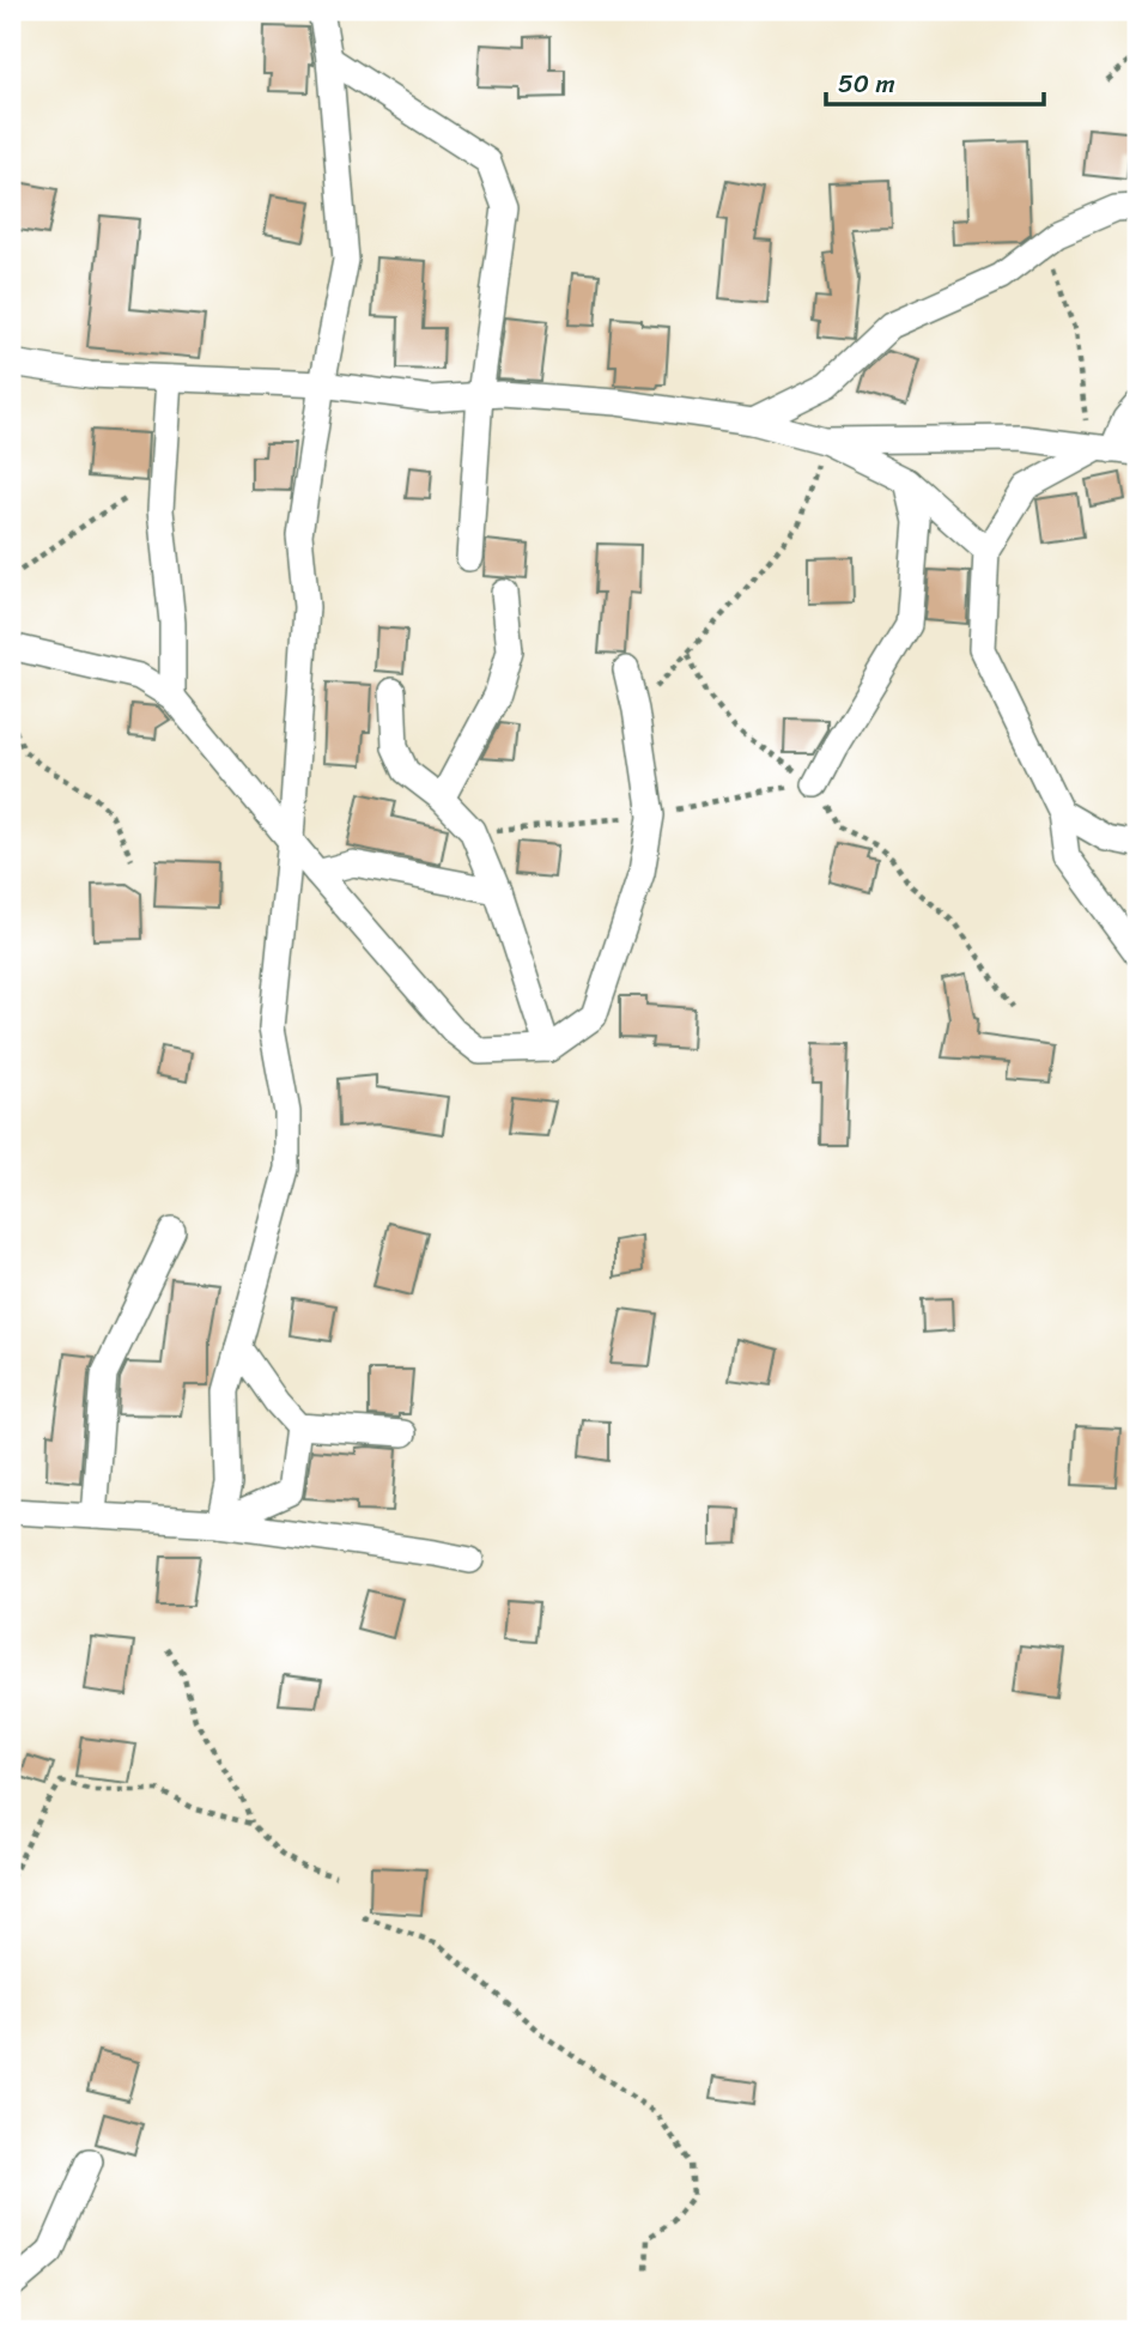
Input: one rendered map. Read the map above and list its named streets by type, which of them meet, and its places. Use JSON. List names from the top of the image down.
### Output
{
  "scale_bar": "50 m"
}
